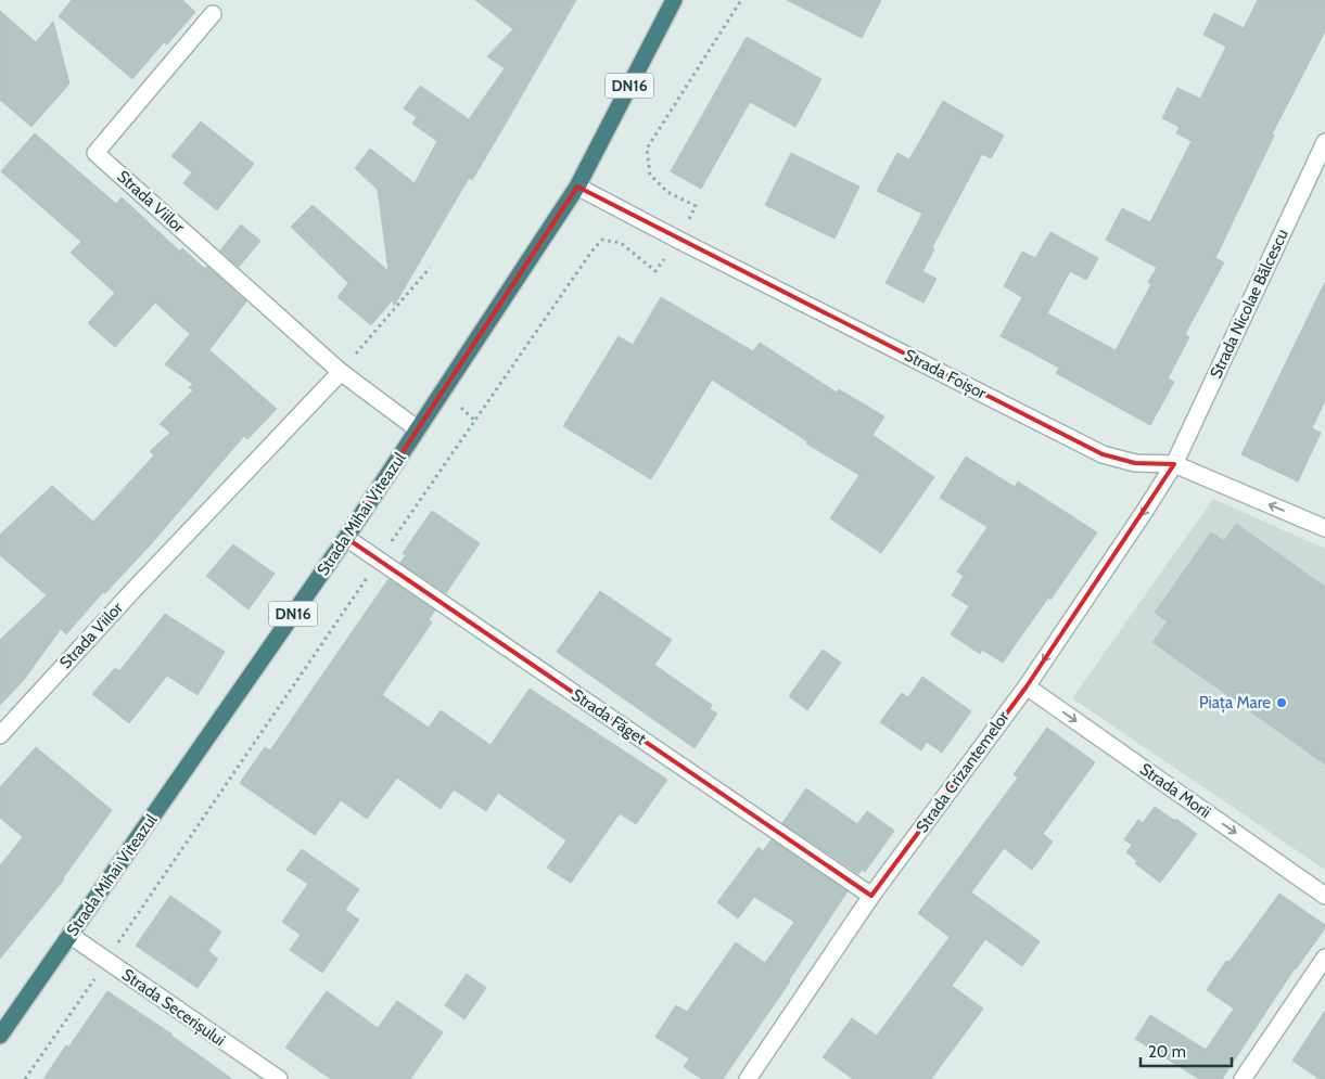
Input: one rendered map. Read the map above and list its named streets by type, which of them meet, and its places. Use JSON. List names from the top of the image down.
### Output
{
  "streets": {
    "highway": ["DN16", "Strada Mihai Viteazul"],
    "street": [
      "Strada Viilor",
      "Strada Nicolae Bălcescu",
      "Strada Foișor",
      "Strada Făget",
      "Strada Crizantemelor",
      "Strada Morii",
      "Strada Secerișului"
    ]
  },
  "crossings": [
    ["Strada Viilor", "Strada Mihai Viteazul"],
    ["Strada Nicolae Bălcescu", "Strada Foișor"],
    ["Strada Nicolae Bălcescu", "Strada Crizantemelor"],
    ["Strada Foișor", "Strada Mihai Viteazul"],
    ["Strada Foișor", "Strada Crizantemelor"],
    ["Strada Mihai Viteazul", "Strada Făget"],
    ["Strada Mihai Viteazul", "Strada Secerișului"],
    ["Strada Făget", "Strada Crizantemelor"],
    ["Strada Crizantemelor", "Strada Morii"]
  ],
  "one_way": ["Strada Crizantemelor", "Strada Morii"],
  "places": ["Piața Mare"],
  "scale_bar": "20 m"
}
